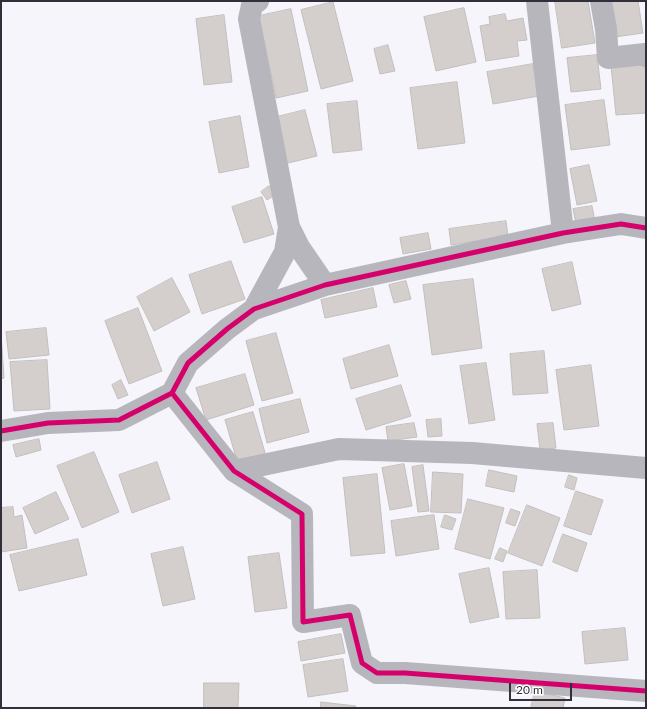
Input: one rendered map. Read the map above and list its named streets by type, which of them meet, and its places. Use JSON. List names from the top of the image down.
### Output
{
  "scale_bar": "20 m"
}
